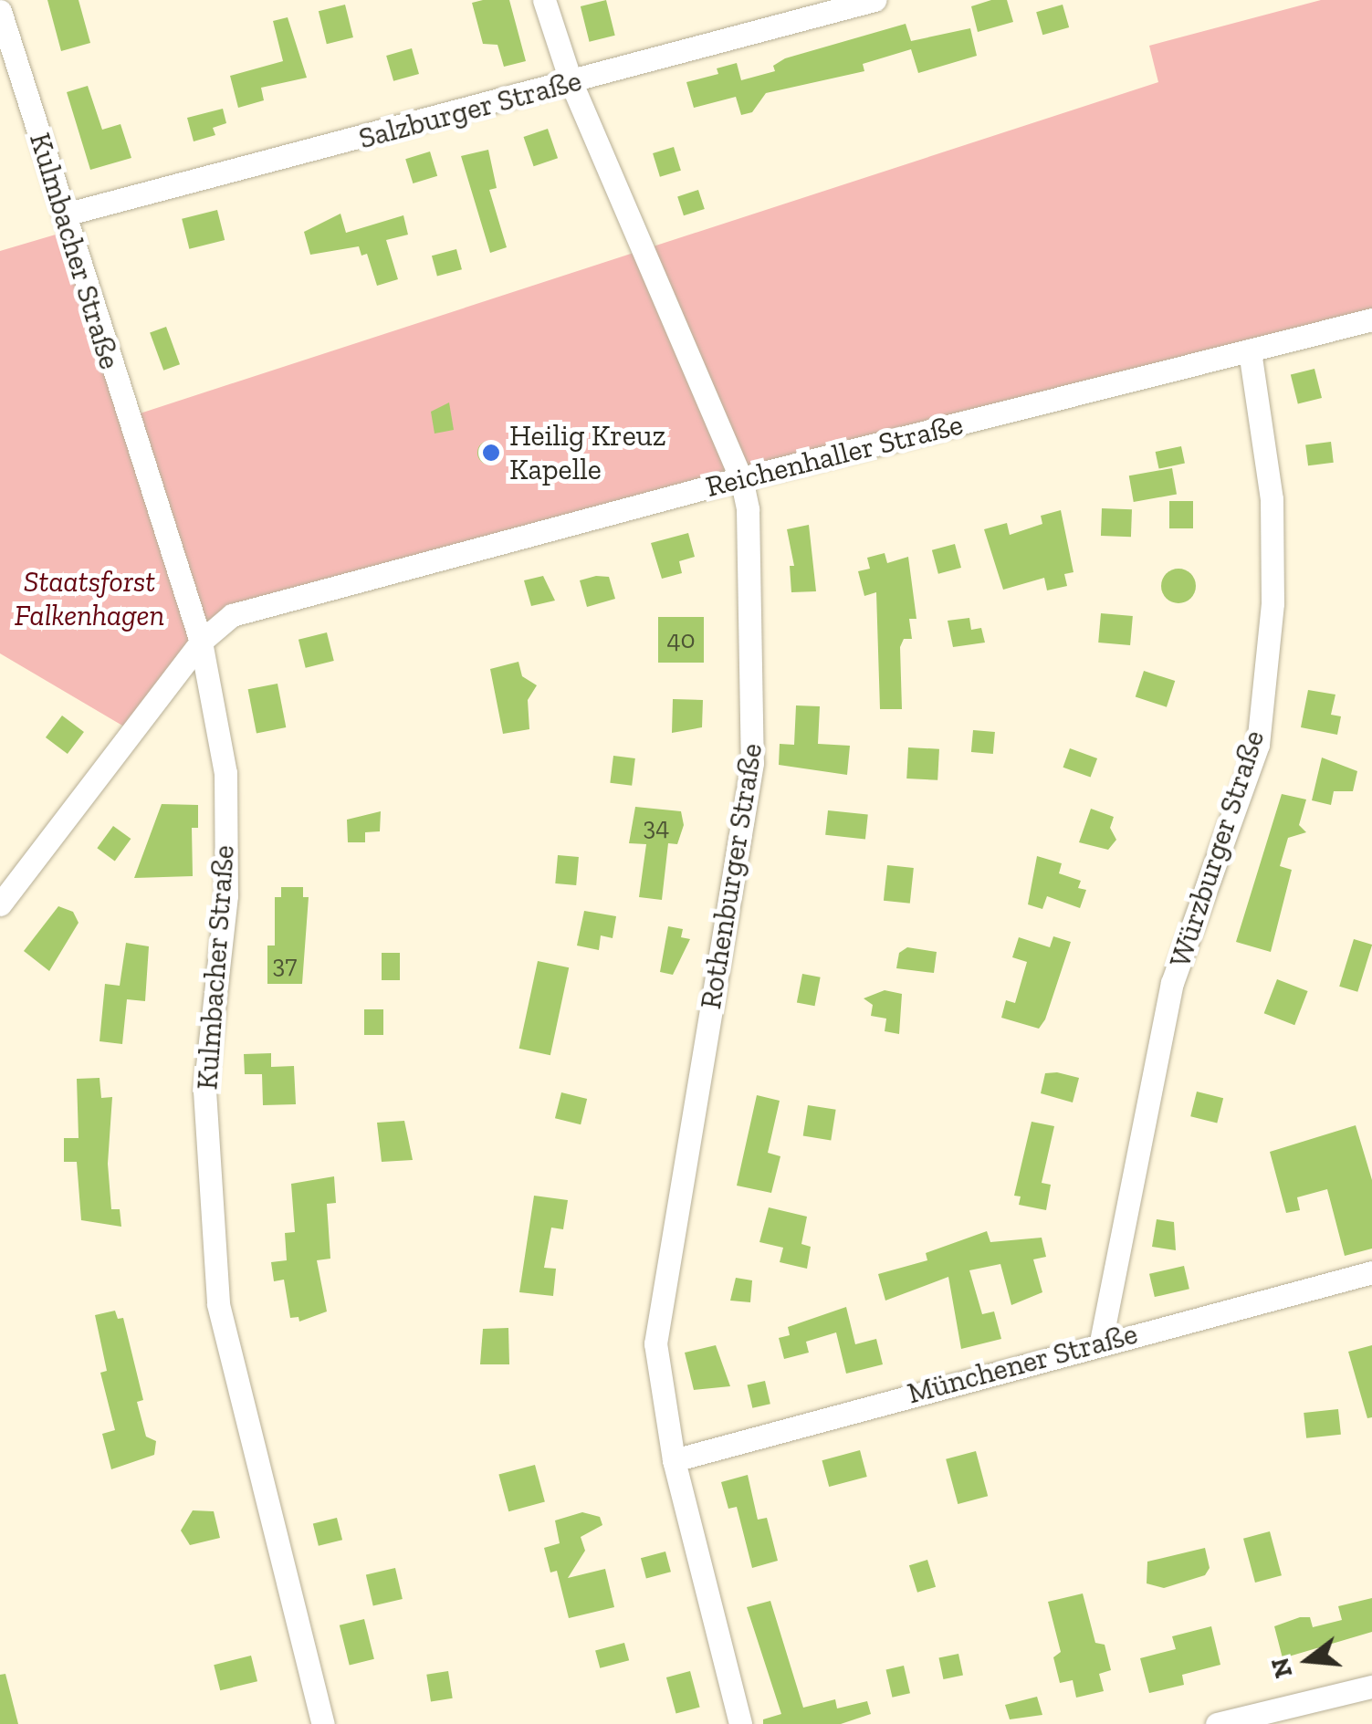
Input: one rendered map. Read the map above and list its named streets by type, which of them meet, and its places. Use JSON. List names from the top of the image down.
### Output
{
  "streets": {
    "street": [
      "Salzburger Straße",
      "Kulmbacher Straße",
      "Reichenhaller Straße",
      "Würzburger Straße",
      "Rothenburger Straße",
      "Münchener Straße"
    ]
  },
  "crossings": [
    ["Salzburger Straße", "Kulmbacher Straße"],
    ["Salzburger Straße", "Rothenburger Straße"],
    ["Kulmbacher Straße", "Reichenhaller Straße"],
    ["Reichenhaller Straße", "Würzburger Straße"],
    ["Reichenhaller Straße", "Rothenburger Straße"],
    ["Würzburger Straße", "Münchener Straße"],
    ["Rothenburger Straße", "Münchener Straße"]
  ],
  "parks": ["Staatsforst Falkenhagen"],
  "places": ["Heilig Kreuz Kapelle"],
  "house_numbers": ["40", "34", "37"],
  "north": "left"
}
